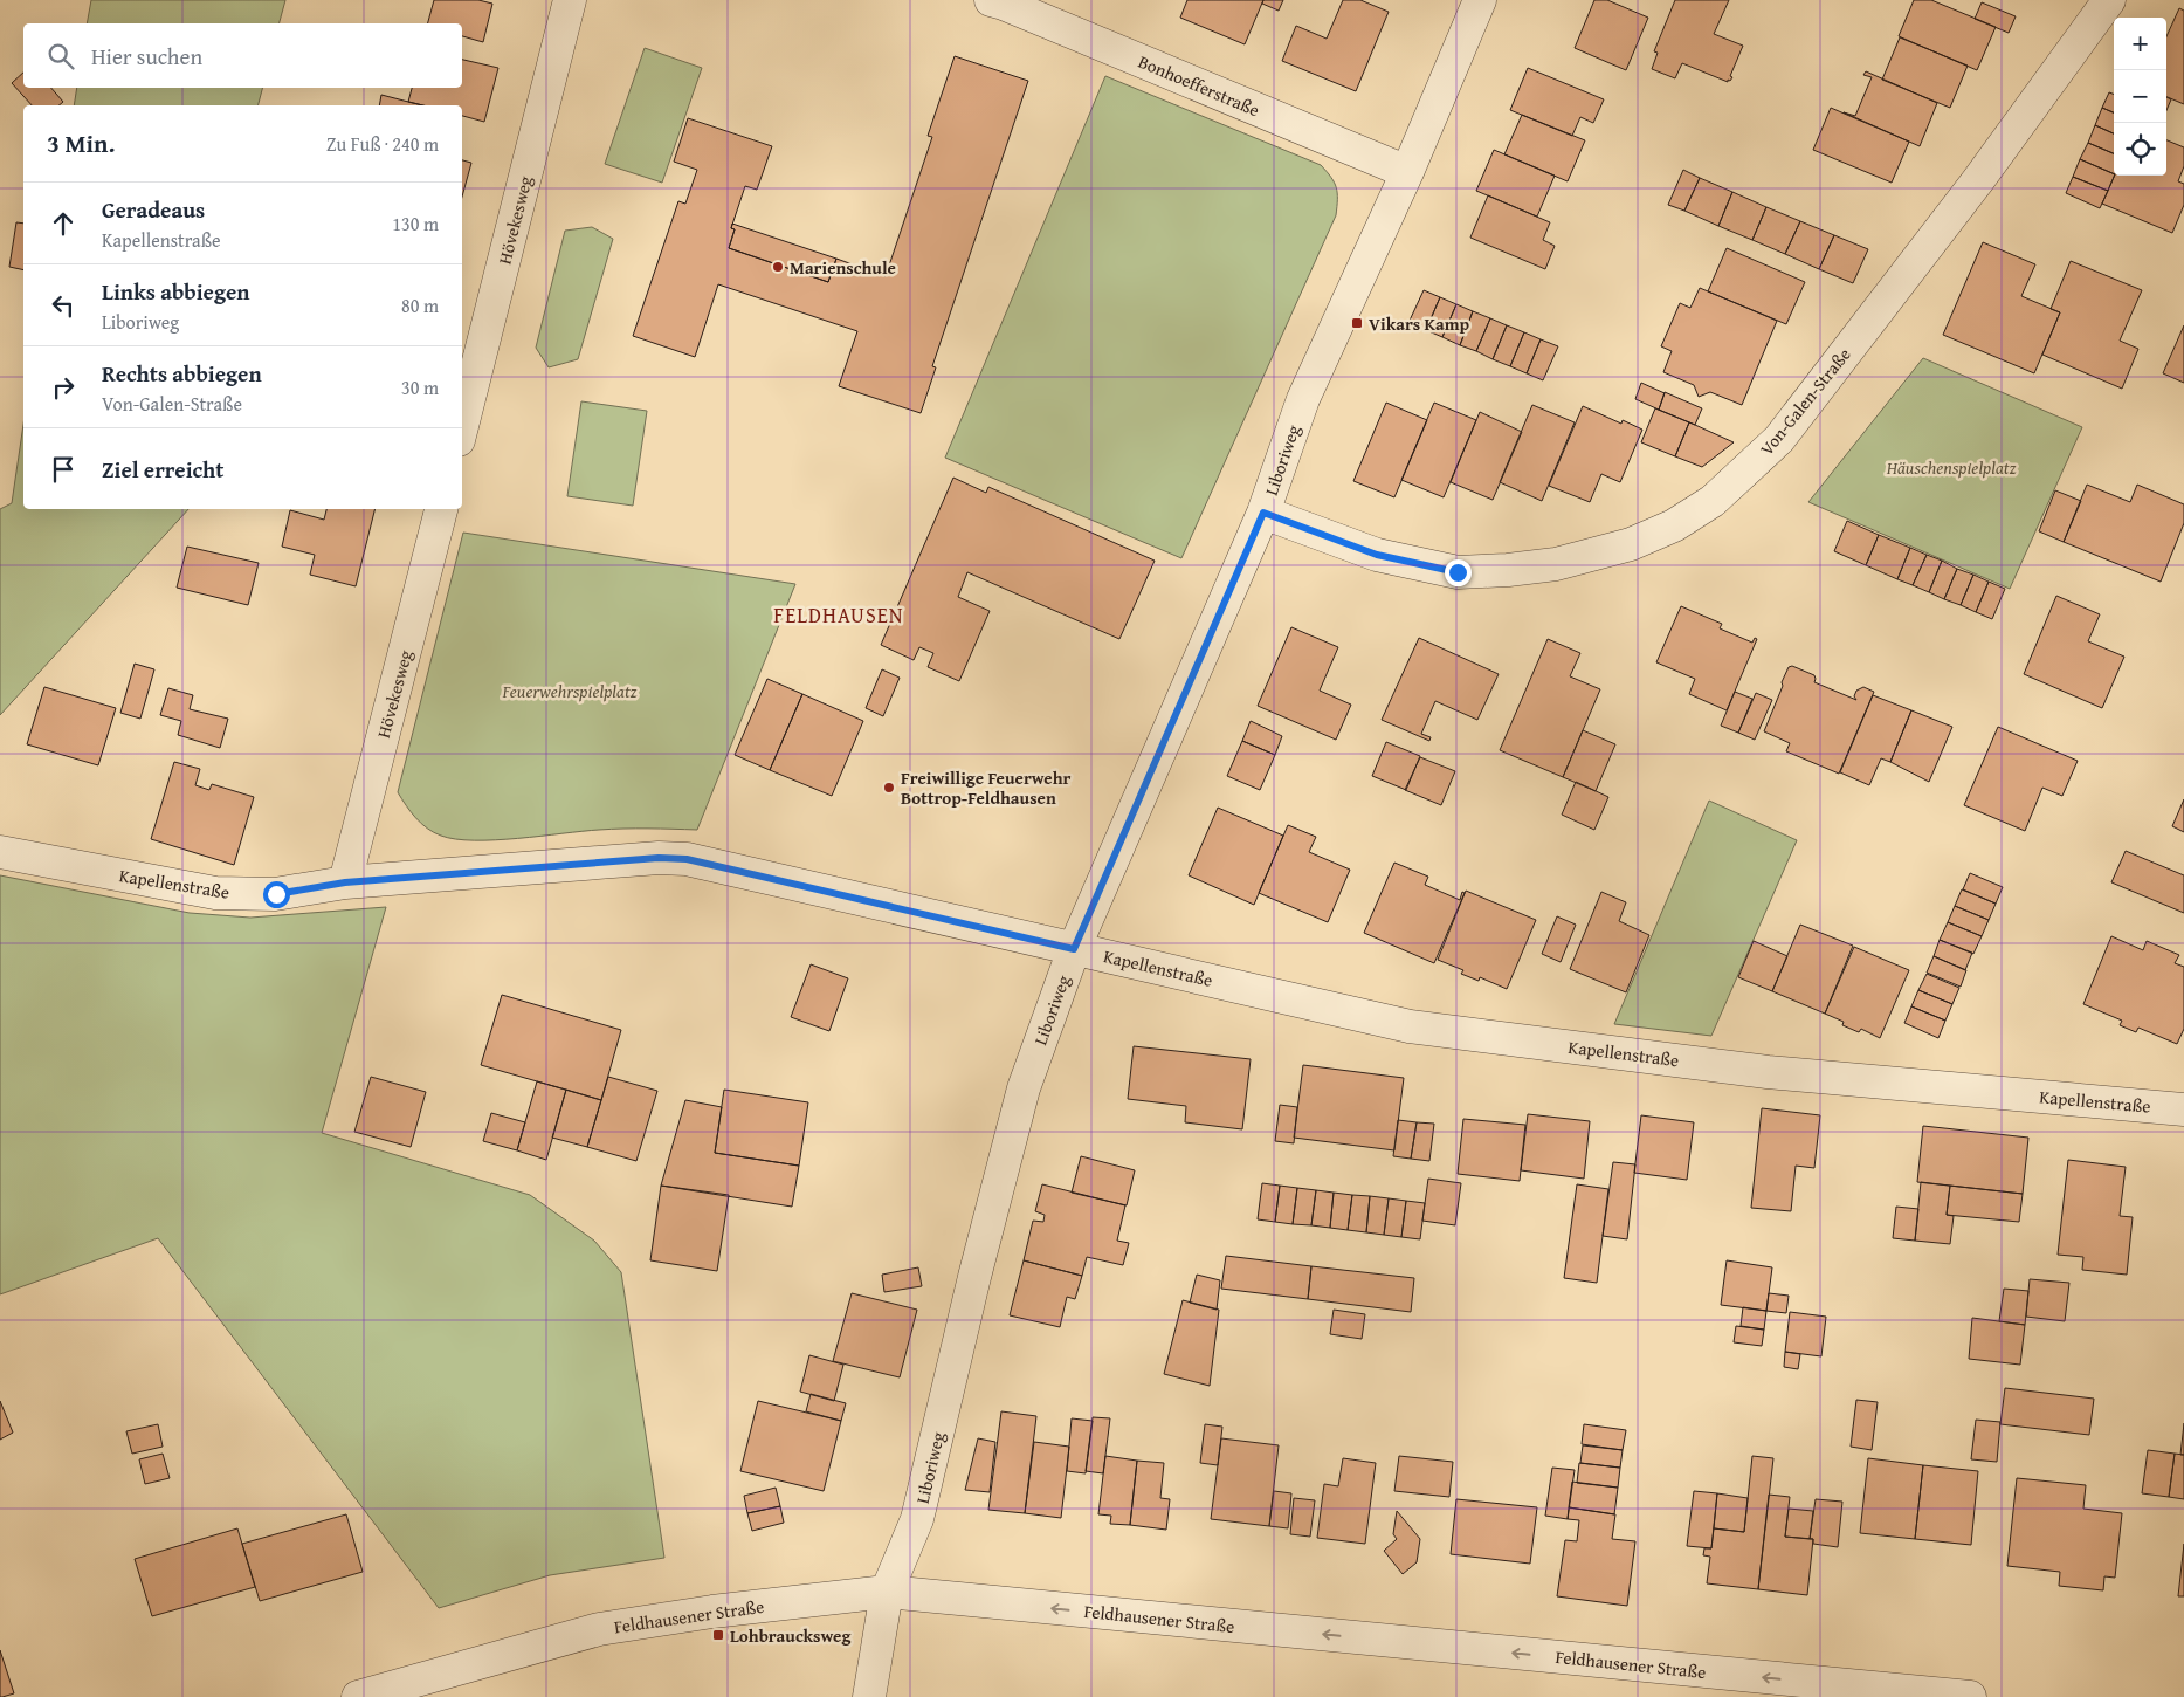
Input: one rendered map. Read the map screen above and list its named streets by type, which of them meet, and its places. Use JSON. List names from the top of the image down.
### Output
{
  "streets": {
    "street": [
      "Bonhoefferstraße",
      "Hövekesweg",
      "Von-Galen-Straße",
      "Liboriweg",
      "Kapellenstraße",
      "Feldhausener Straße"
    ]
  },
  "crossings": [
    ["Bonhoefferstraße", "Liboriweg"],
    ["Hövekesweg", "Kapellenstraße"],
    ["Von-Galen-Straße", "Liboriweg"],
    ["Liboriweg", "Kapellenstraße"],
    ["Liboriweg", "Feldhausener Straße"]
  ],
  "one_way": ["Feldhausener Straße"],
  "districts": ["FELDHAUSEN"],
  "parks": ["Häuschenspielplatz", "Feuerwehrspielplatz"],
  "places": {
    "other": ["Marienschule", "Freiwillige Feuerwehr Bottrop-Feldhausen"],
    "transit": ["Vikars Kamp", "Lohbraucksweg"]
  },
  "page": {
    "map_buttons": ["+", "−"],
    "search": "Hier suchen",
    "heading": ["3 Min.", "Zu Fuß · 240 m"],
    "list": [
      ["Geradeaus", "Kapellenstraße", "130 m"],
      ["Links abbiegen", "Liboriweg", "80 m"],
      ["Rechts abbiegen", "Von-Galen-Straße", "30 m"],
      "Ziel erreicht"
    ]
  }
}
